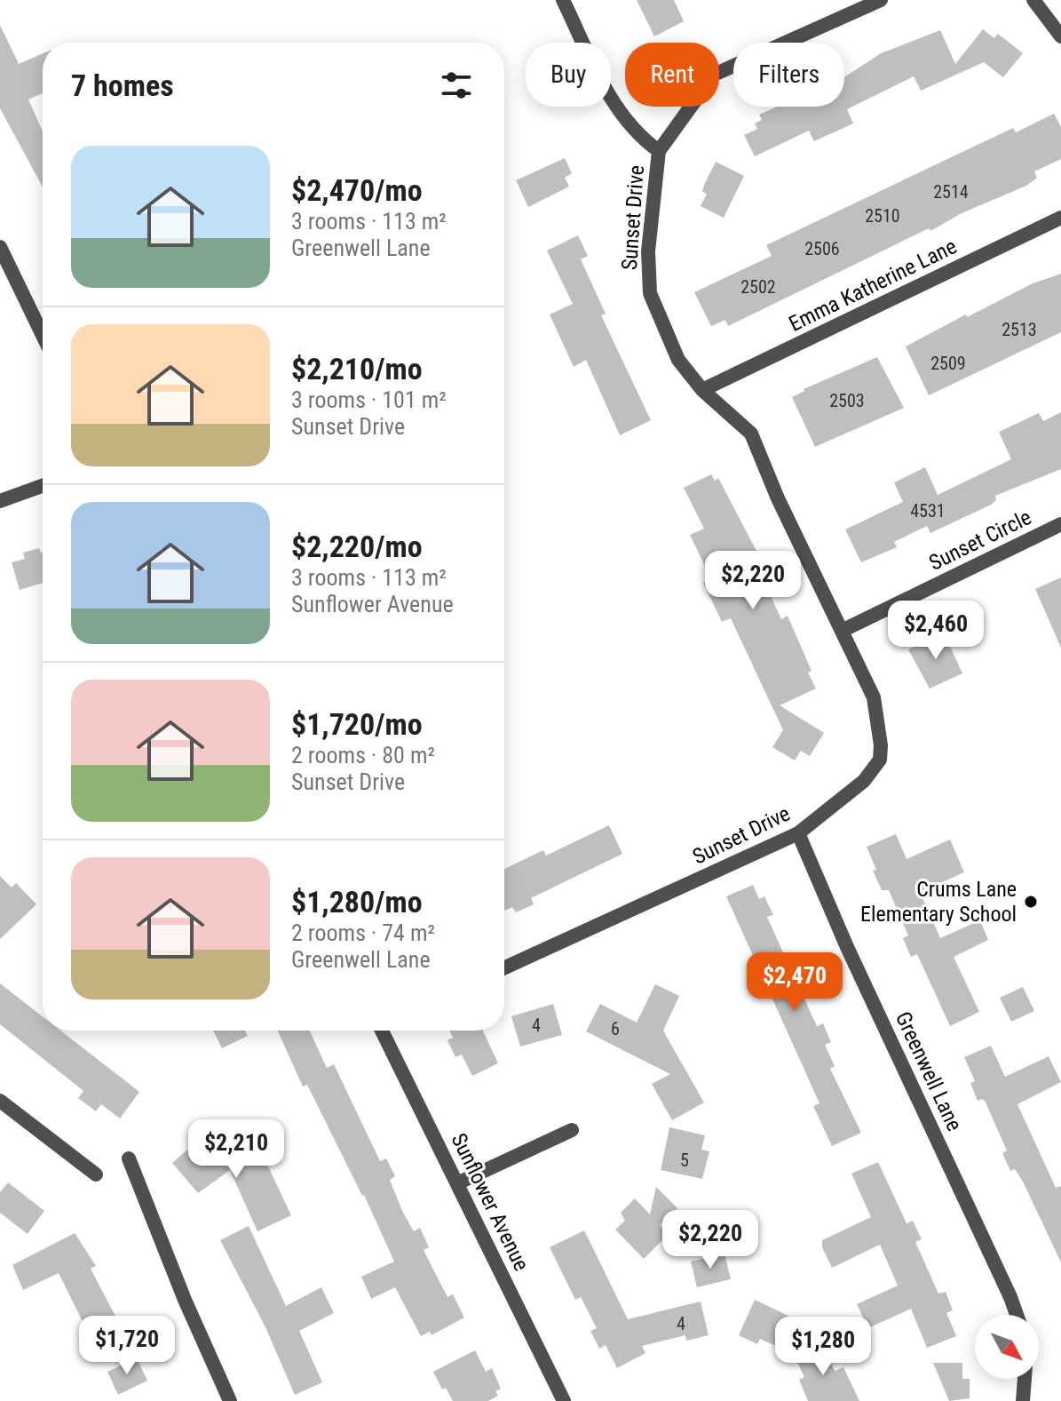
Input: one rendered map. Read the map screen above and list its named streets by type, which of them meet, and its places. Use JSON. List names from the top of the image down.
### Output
{
  "streets": {
    "street": [
      "Sunset Drive",
      "Emma Katherine Lane",
      "Sunset Circle",
      "Greenwell Lane",
      "Sunflower Avenue"
    ]
  },
  "crossings": [
    ["Sunset Drive", "Emma Katherine Lane"],
    ["Sunset Drive", "Sunset Circle"],
    ["Sunset Drive", "Greenwell Lane"]
  ],
  "places": ["Crums Lane Elementary School"],
  "house_numbers": [
    "2514",
    "2510",
    "2506",
    "2502",
    "2513",
    "2509",
    "2503",
    "4531",
    "4",
    "6",
    "5",
    "4"
  ],
  "north": "bottom right",
  "page": {
    "chip": ["Buy", "Rent", "Filters"],
    "heading": "7 homes",
    "list": [
      {
        "name": "$2,470/mo",
        "note": "3 rooms · 113 m² · Greenwell Lane"
      },
      {
        "name": "$2,210/mo",
        "note": "3 rooms · 101 m² · Sunset Drive"
      },
      {
        "name": "$2,220/mo",
        "note": "3 rooms · 113 m² · Sunflower Avenue"
      },
      {
        "name": "$1,720/mo",
        "note": "2 rooms · 80 m² · Sunset Drive"
      },
      {
        "name": "$1,280/mo",
        "note": "2 rooms · 74 m² · Greenwell Lane"
      }
    ],
    "price": [
      "$2,220",
      "$2,460",
      "$2,470",
      "$2,210",
      "$2,220",
      "$1,720",
      "$1,280"
    ]
  }
}
